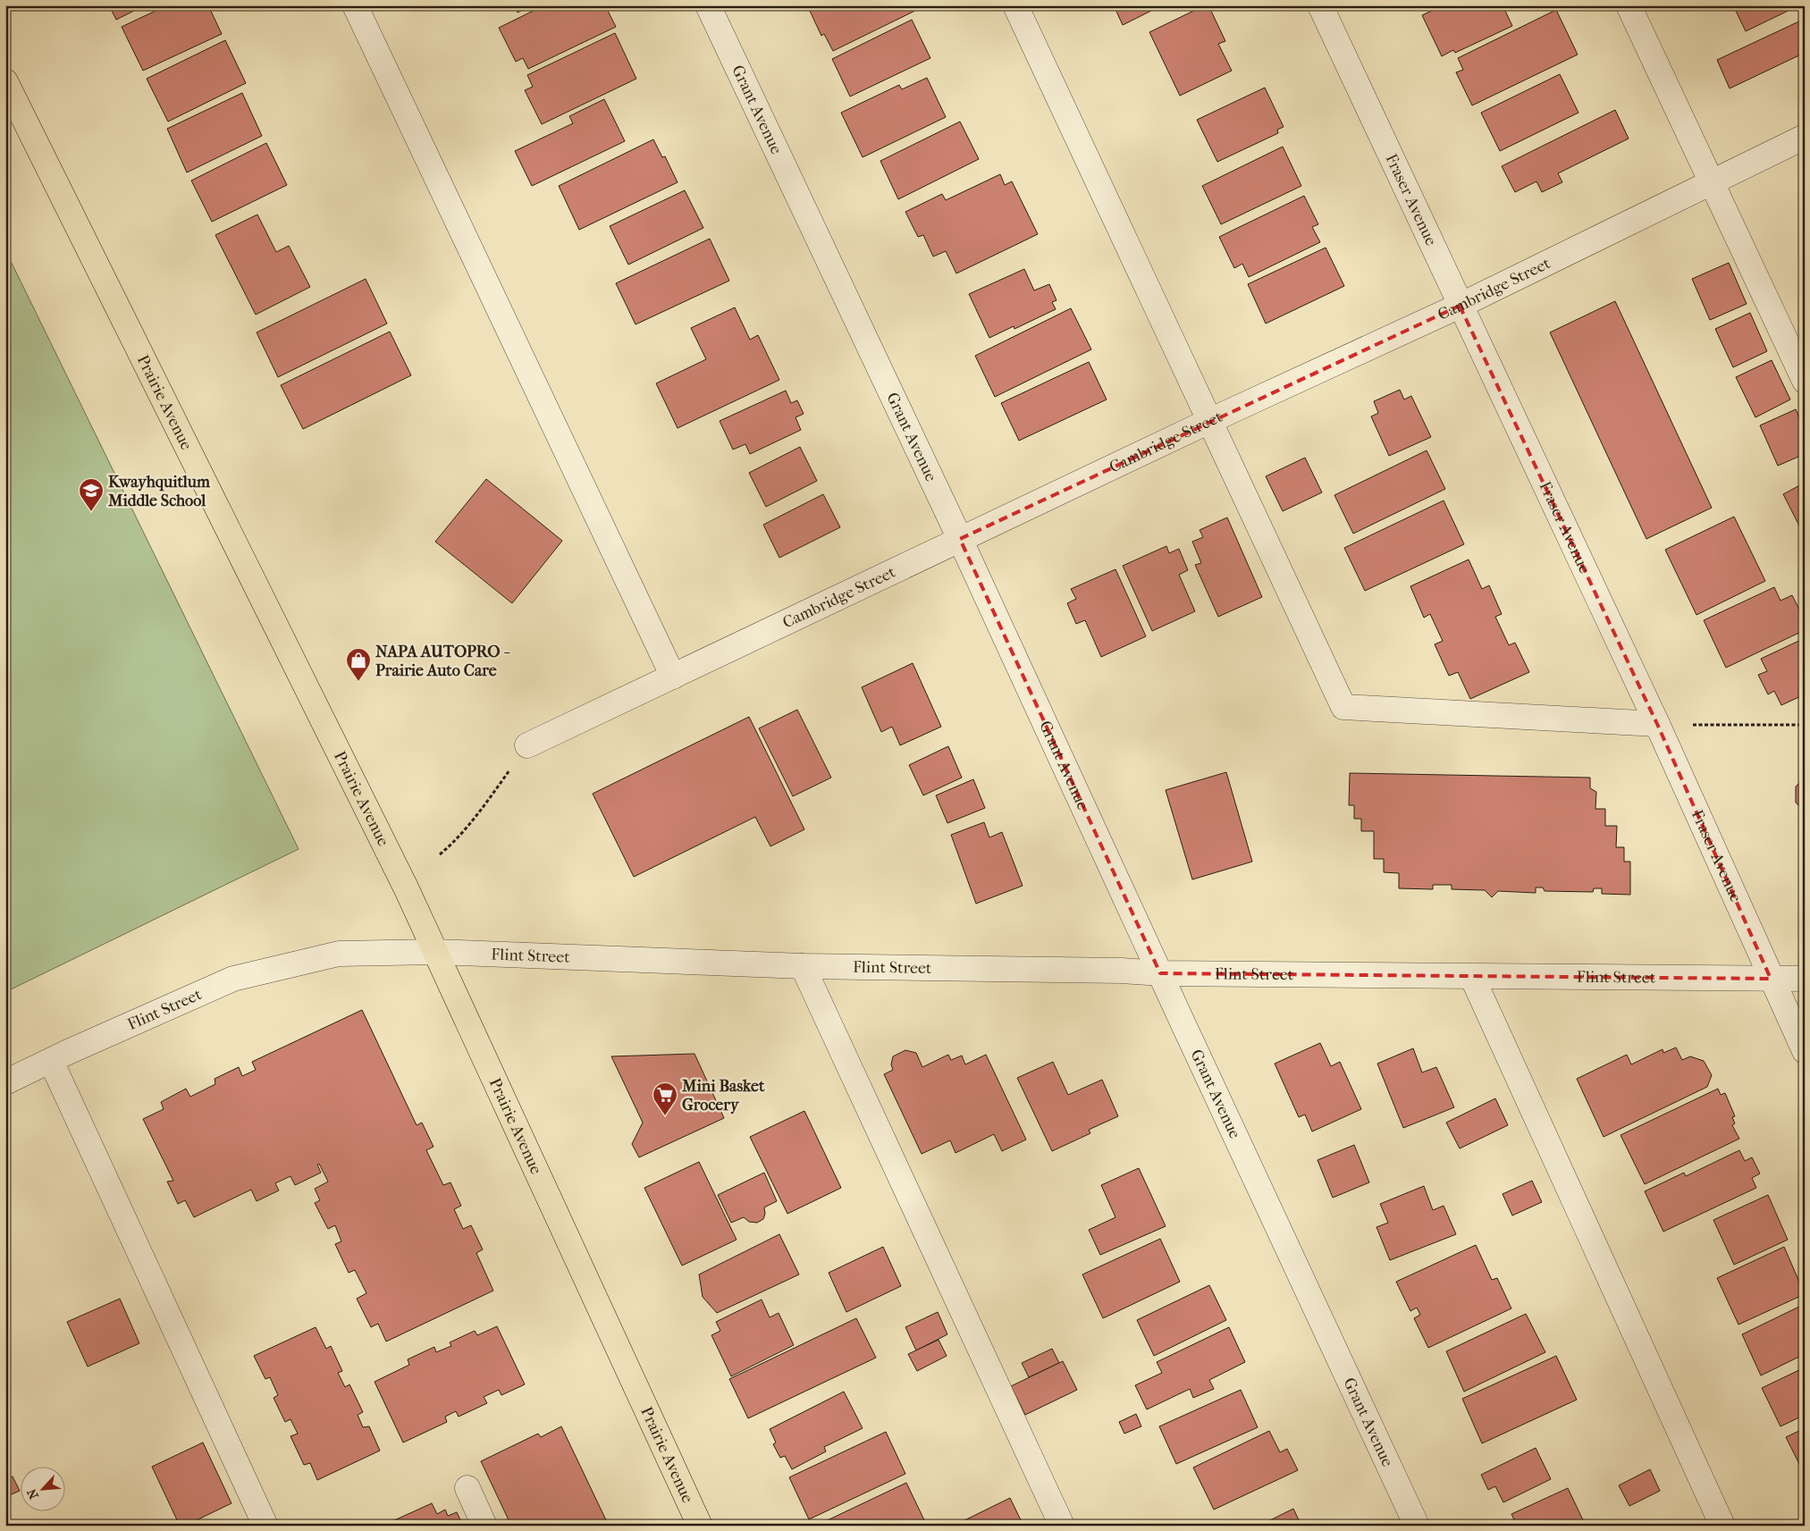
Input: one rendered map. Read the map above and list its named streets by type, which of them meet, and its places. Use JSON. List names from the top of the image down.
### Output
{
  "streets": {
    "main road": ["Prairie Avenue"],
    "street": [
      "Grant Avenue",
      "Fraser Avenue",
      "Cambridge Street",
      "Flint Street"
    ]
  },
  "crossings": [
    ["Grant Avenue", "Cambridge Street"],
    ["Grant Avenue", "Flint Street"],
    ["Fraser Avenue", "Cambridge Street"],
    ["Fraser Avenue", "Flint Street"],
    ["Prairie Avenue", "Flint Street"]
  ],
  "places": {
    "school or university": ["Kwayhquitlum Middle School"],
    "shop": ["NAPA AUTOPRO - Prairie Auto Care"],
    "supermarket": ["Mini Basket Grocery"]
  },
  "north": "bottom left"
}
